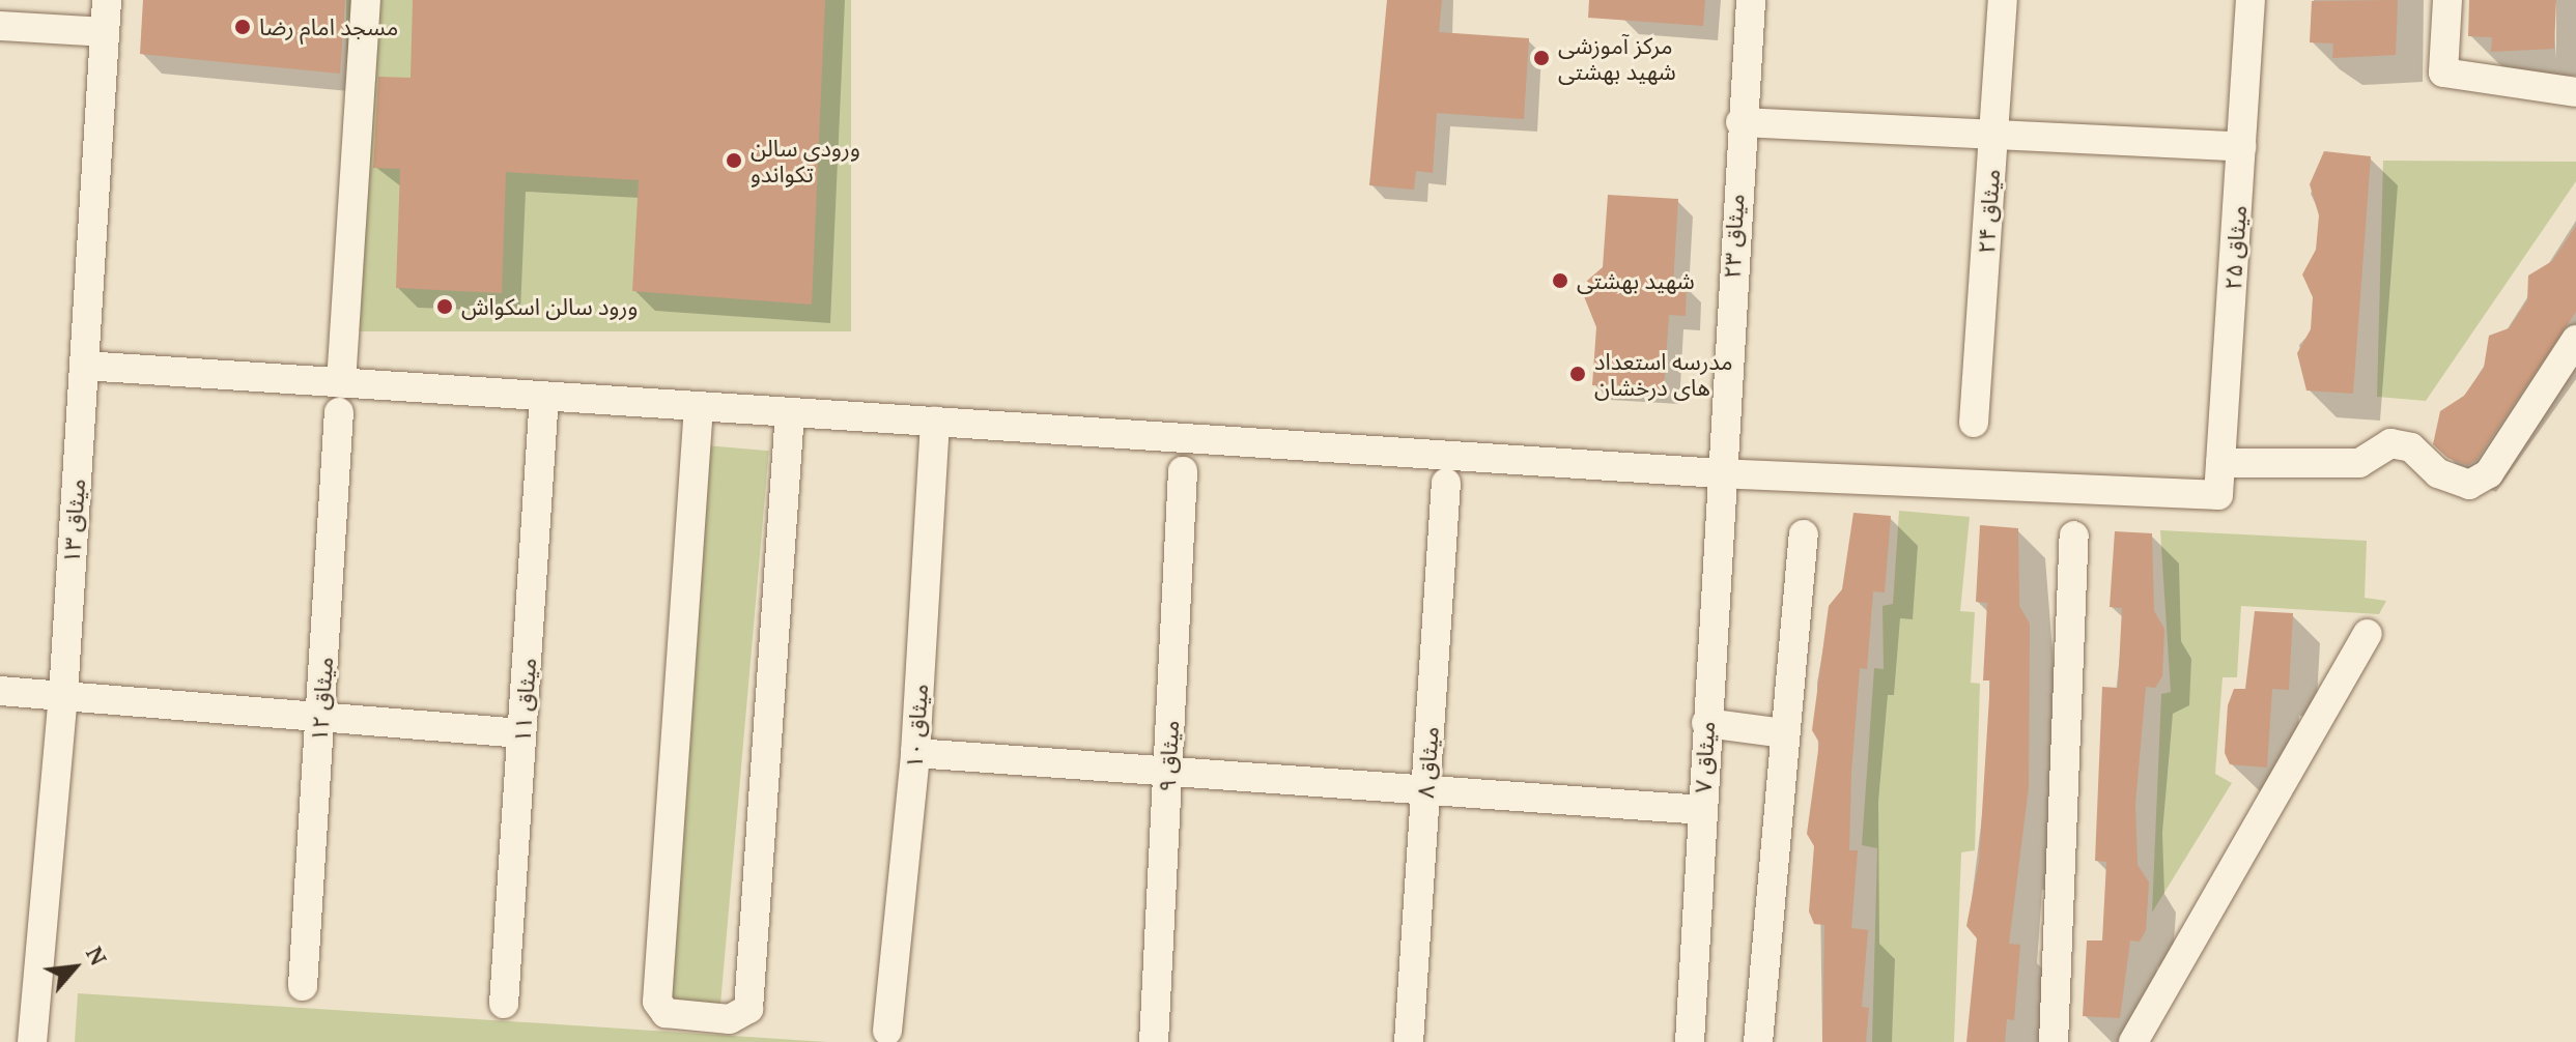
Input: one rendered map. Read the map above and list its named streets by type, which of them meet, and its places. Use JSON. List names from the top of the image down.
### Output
{
  "streets": {
    "street": [
      "میثاق ۲۴",
      "میثاق ۲۳",
      "میثاق ۲۵",
      "میثاق ۱۳",
      "میثاق ۱۲",
      "میثاق ۱۱",
      "میثاق ۱۰",
      "میثاق ۹",
      "میثاق ۷",
      "میثاق ۸"
    ]
  },
  "crossings": [
    ["میثاق ۲۳", "میثاق ۲۵"],
    ["میثاق ۲۳", "میثاق ۷"],
    ["میثاق ۲۵", "میثاق ۷"]
  ],
  "places": [
    "مسجد امام رضا",
    "مرکز آموزشی شهید بهشتی",
    "ورودی سالن تکواندو",
    "شهید بهشتی",
    "ورود سالن اسکواش",
    "مدرسه استعداد های درخشان"
  ],
  "north": "top right"
}
